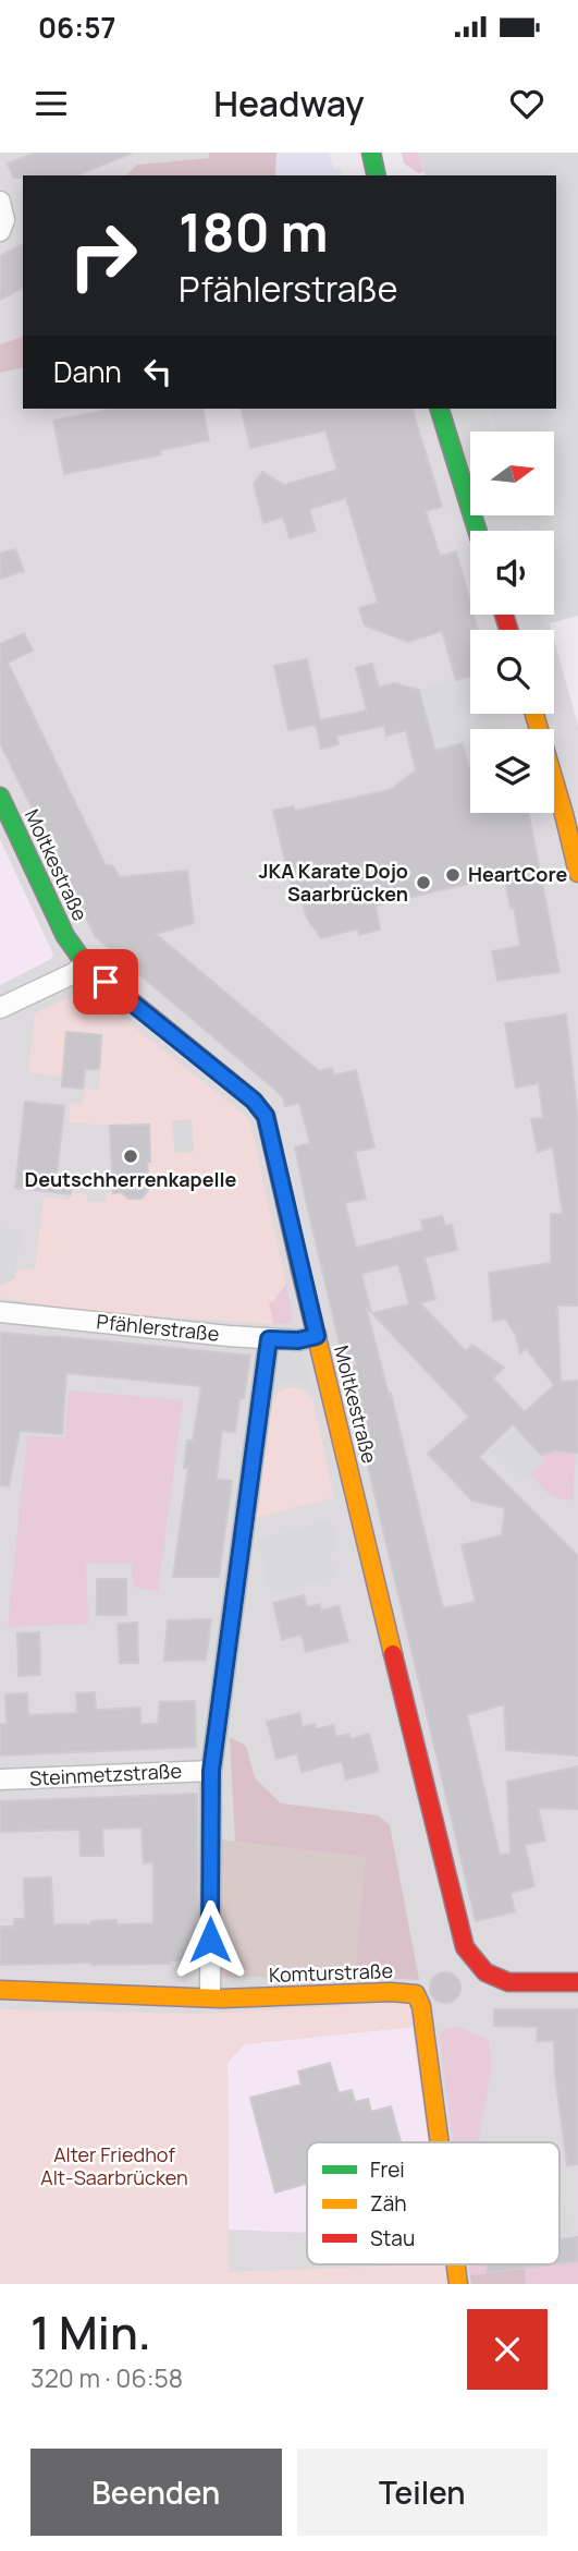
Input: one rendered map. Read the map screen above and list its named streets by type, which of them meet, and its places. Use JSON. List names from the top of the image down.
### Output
{
  "streets": {
    "street": [
      "Moltkestraße",
      "Pfählerstraße",
      "Steinmetzstraße",
      "Komturstraße"
    ]
  },
  "crossings": [
    ["Moltkestraße", "Pfählerstraße"]
  ],
  "parks": ["Alter Friedhof Alt-Saarbrücken"],
  "places": ["HeartCore", "JKA Karate Dojo Saarbrücken", "Deutschherrenkapelle"],
  "legend": ["Frei", "Zäh", "Stau"],
  "north": "right",
  "page": {
    "status": "06:57",
    "header": "Headway",
    "turn": ["180 m", "Pfählerstraße"],
    "then": "Dann",
    "heading": ["1 Min.", "320 m · 06:58"],
    "buttons": ["Beenden", "Teilen"]
  }
}
